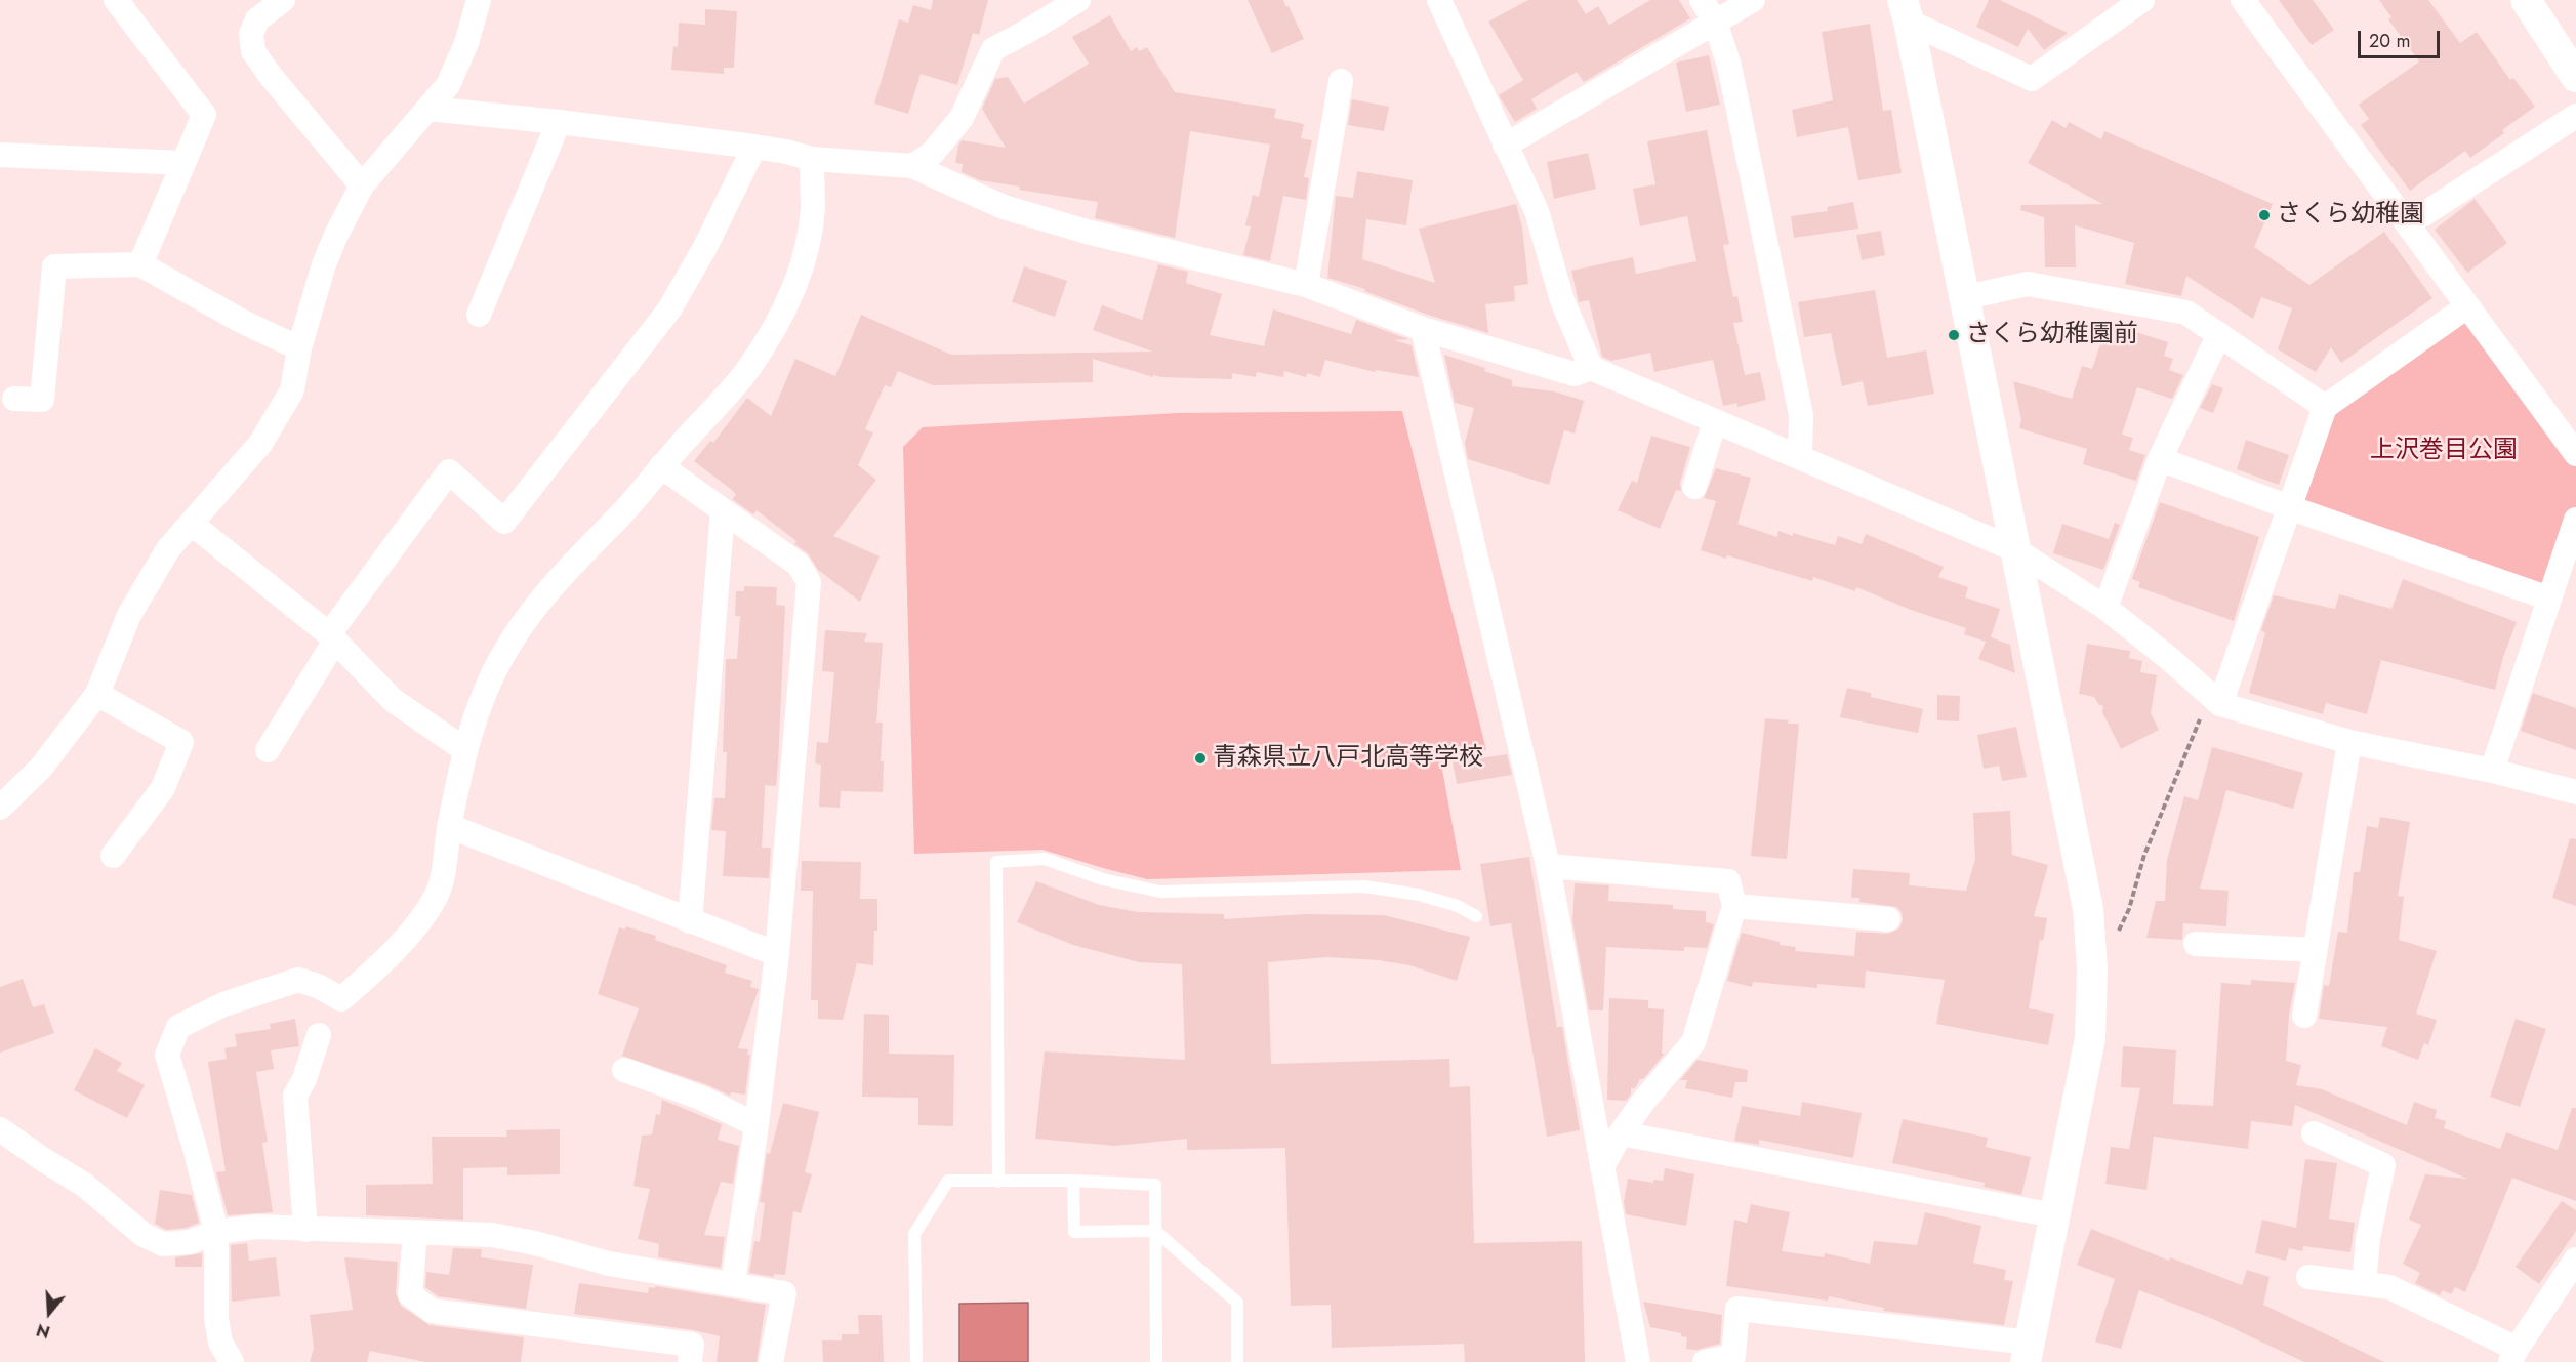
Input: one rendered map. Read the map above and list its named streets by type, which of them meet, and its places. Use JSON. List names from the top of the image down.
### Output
{
  "parks": ["上沢巻目公園"],
  "places": ["さくら幼稚園", "さくら幼稚園前", "青森県立八戸北高等学校"],
  "scale_bar": "20 m",
  "north": "bottom"
}
